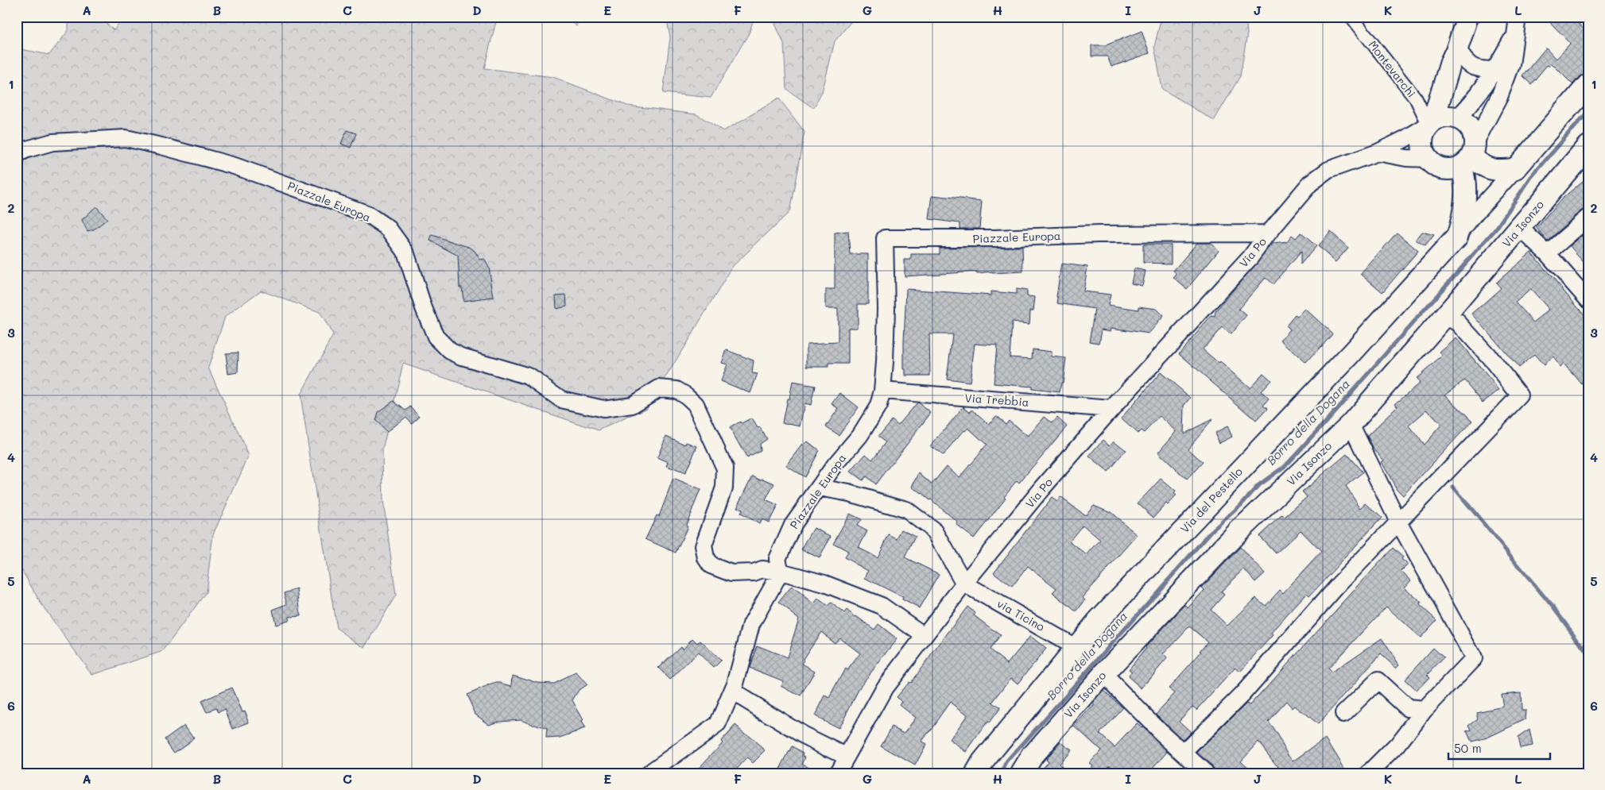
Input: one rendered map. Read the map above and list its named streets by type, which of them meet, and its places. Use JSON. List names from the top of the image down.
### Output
{
  "streets": {
    "street": [
      "Montevarchi",
      "Piazzale Europa",
      "Via Isonzo",
      "Via Po",
      "Via Trebbia",
      "Via del Pestello",
      "via Ticino"
    ]
  },
  "crossings": [
    ["Piazzale Europa", "Via Po"],
    ["Piazzale Europa", "Via Trebbia"],
    ["Via Po", "Via Trebbia"],
    ["Via Po", "via Ticino"],
    ["Via del Pestello", "via Ticino"]
  ],
  "water": ["Borro della Dogana"],
  "scale_bar": "50 m",
  "grid": {
    "columns": [
      "A",
      "B",
      "C",
      "D",
      "E",
      "F",
      "G",
      "H",
      "I",
      "J",
      "K",
      "L"
    ],
    "rows": [
      "1",
      "2",
      "3",
      "4",
      "5",
      "6"
    ]
  }
}
